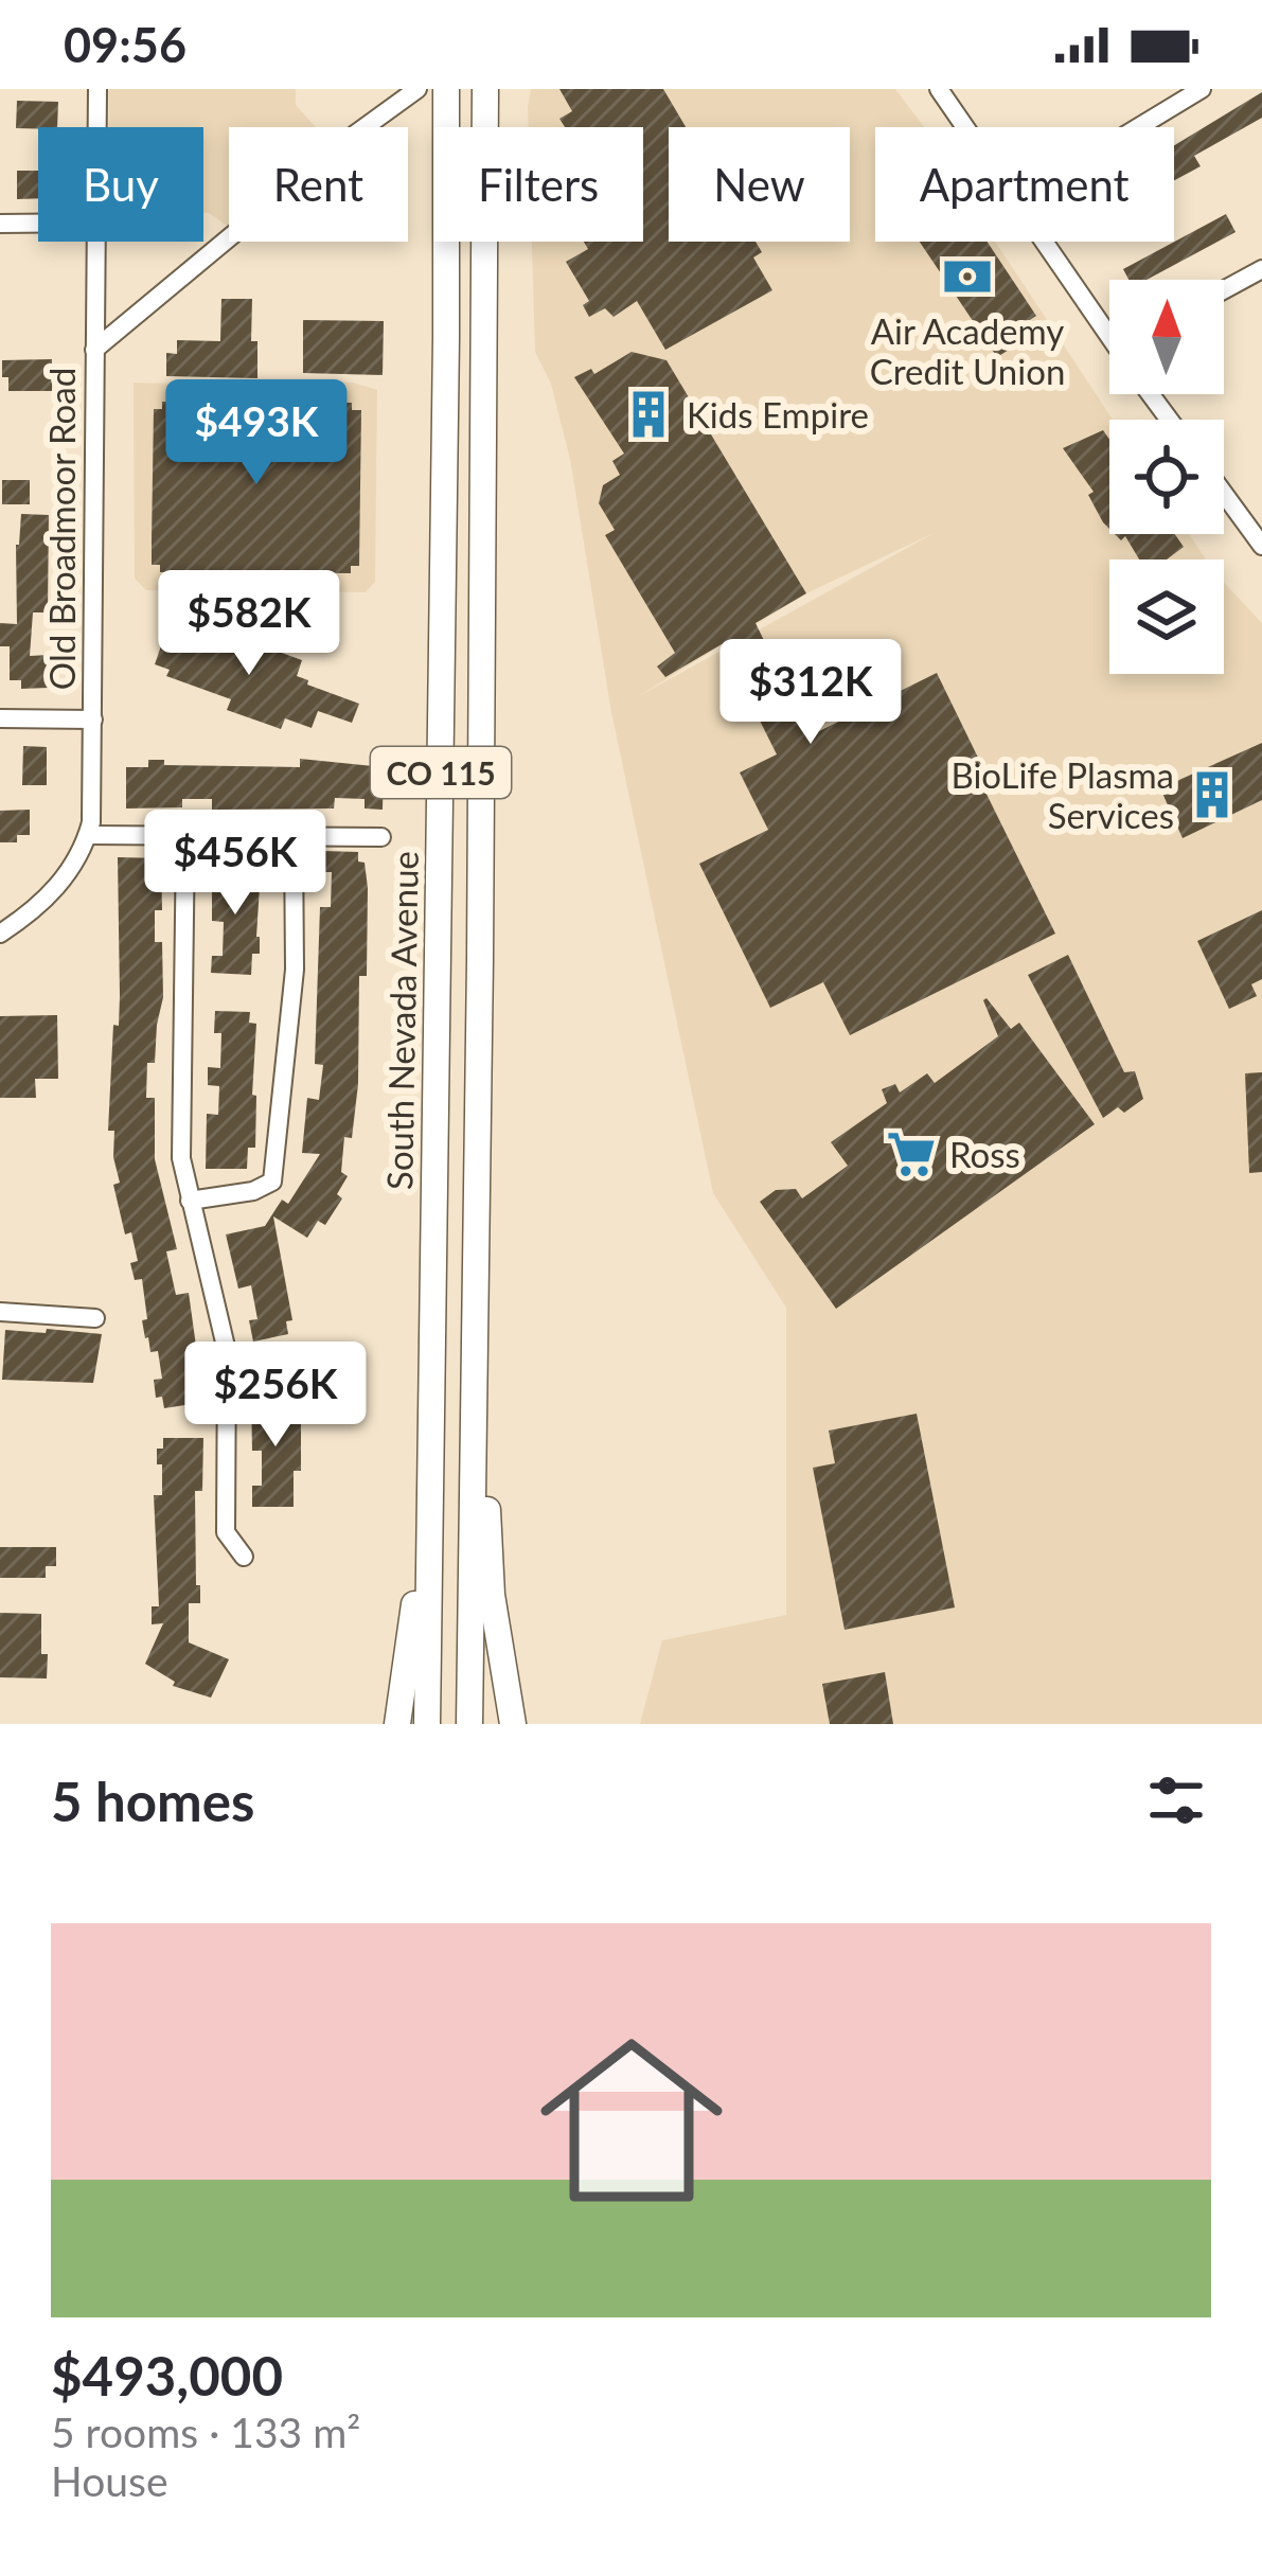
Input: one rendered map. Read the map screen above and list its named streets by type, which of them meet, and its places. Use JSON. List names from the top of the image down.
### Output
{
  "streets": {
    "highway": ["CO 115", "South Nevada Avenue"],
    "street": ["Old Broadmoor Road"]
  },
  "places": {
    "bank": ["Air Academy Credit Union"],
    "building": ["Kids Empire", "BioLife Plasma Services"],
    "supermarket": ["Ross"]
  },
  "north": "top",
  "page": {
    "status": "09:56",
    "chip": [
      "Buy",
      "Rent",
      "Filters",
      "New",
      "Apartment"
    ],
    "price": [
      "$493K",
      "$582K",
      "$312K",
      "$456K",
      "$256K"
    ],
    "heading": "5 homes",
    "list": [
      {
        "name": "$493,000",
        "note": "5 rooms · 133 m² · House"
      }
    ]
  }
}
